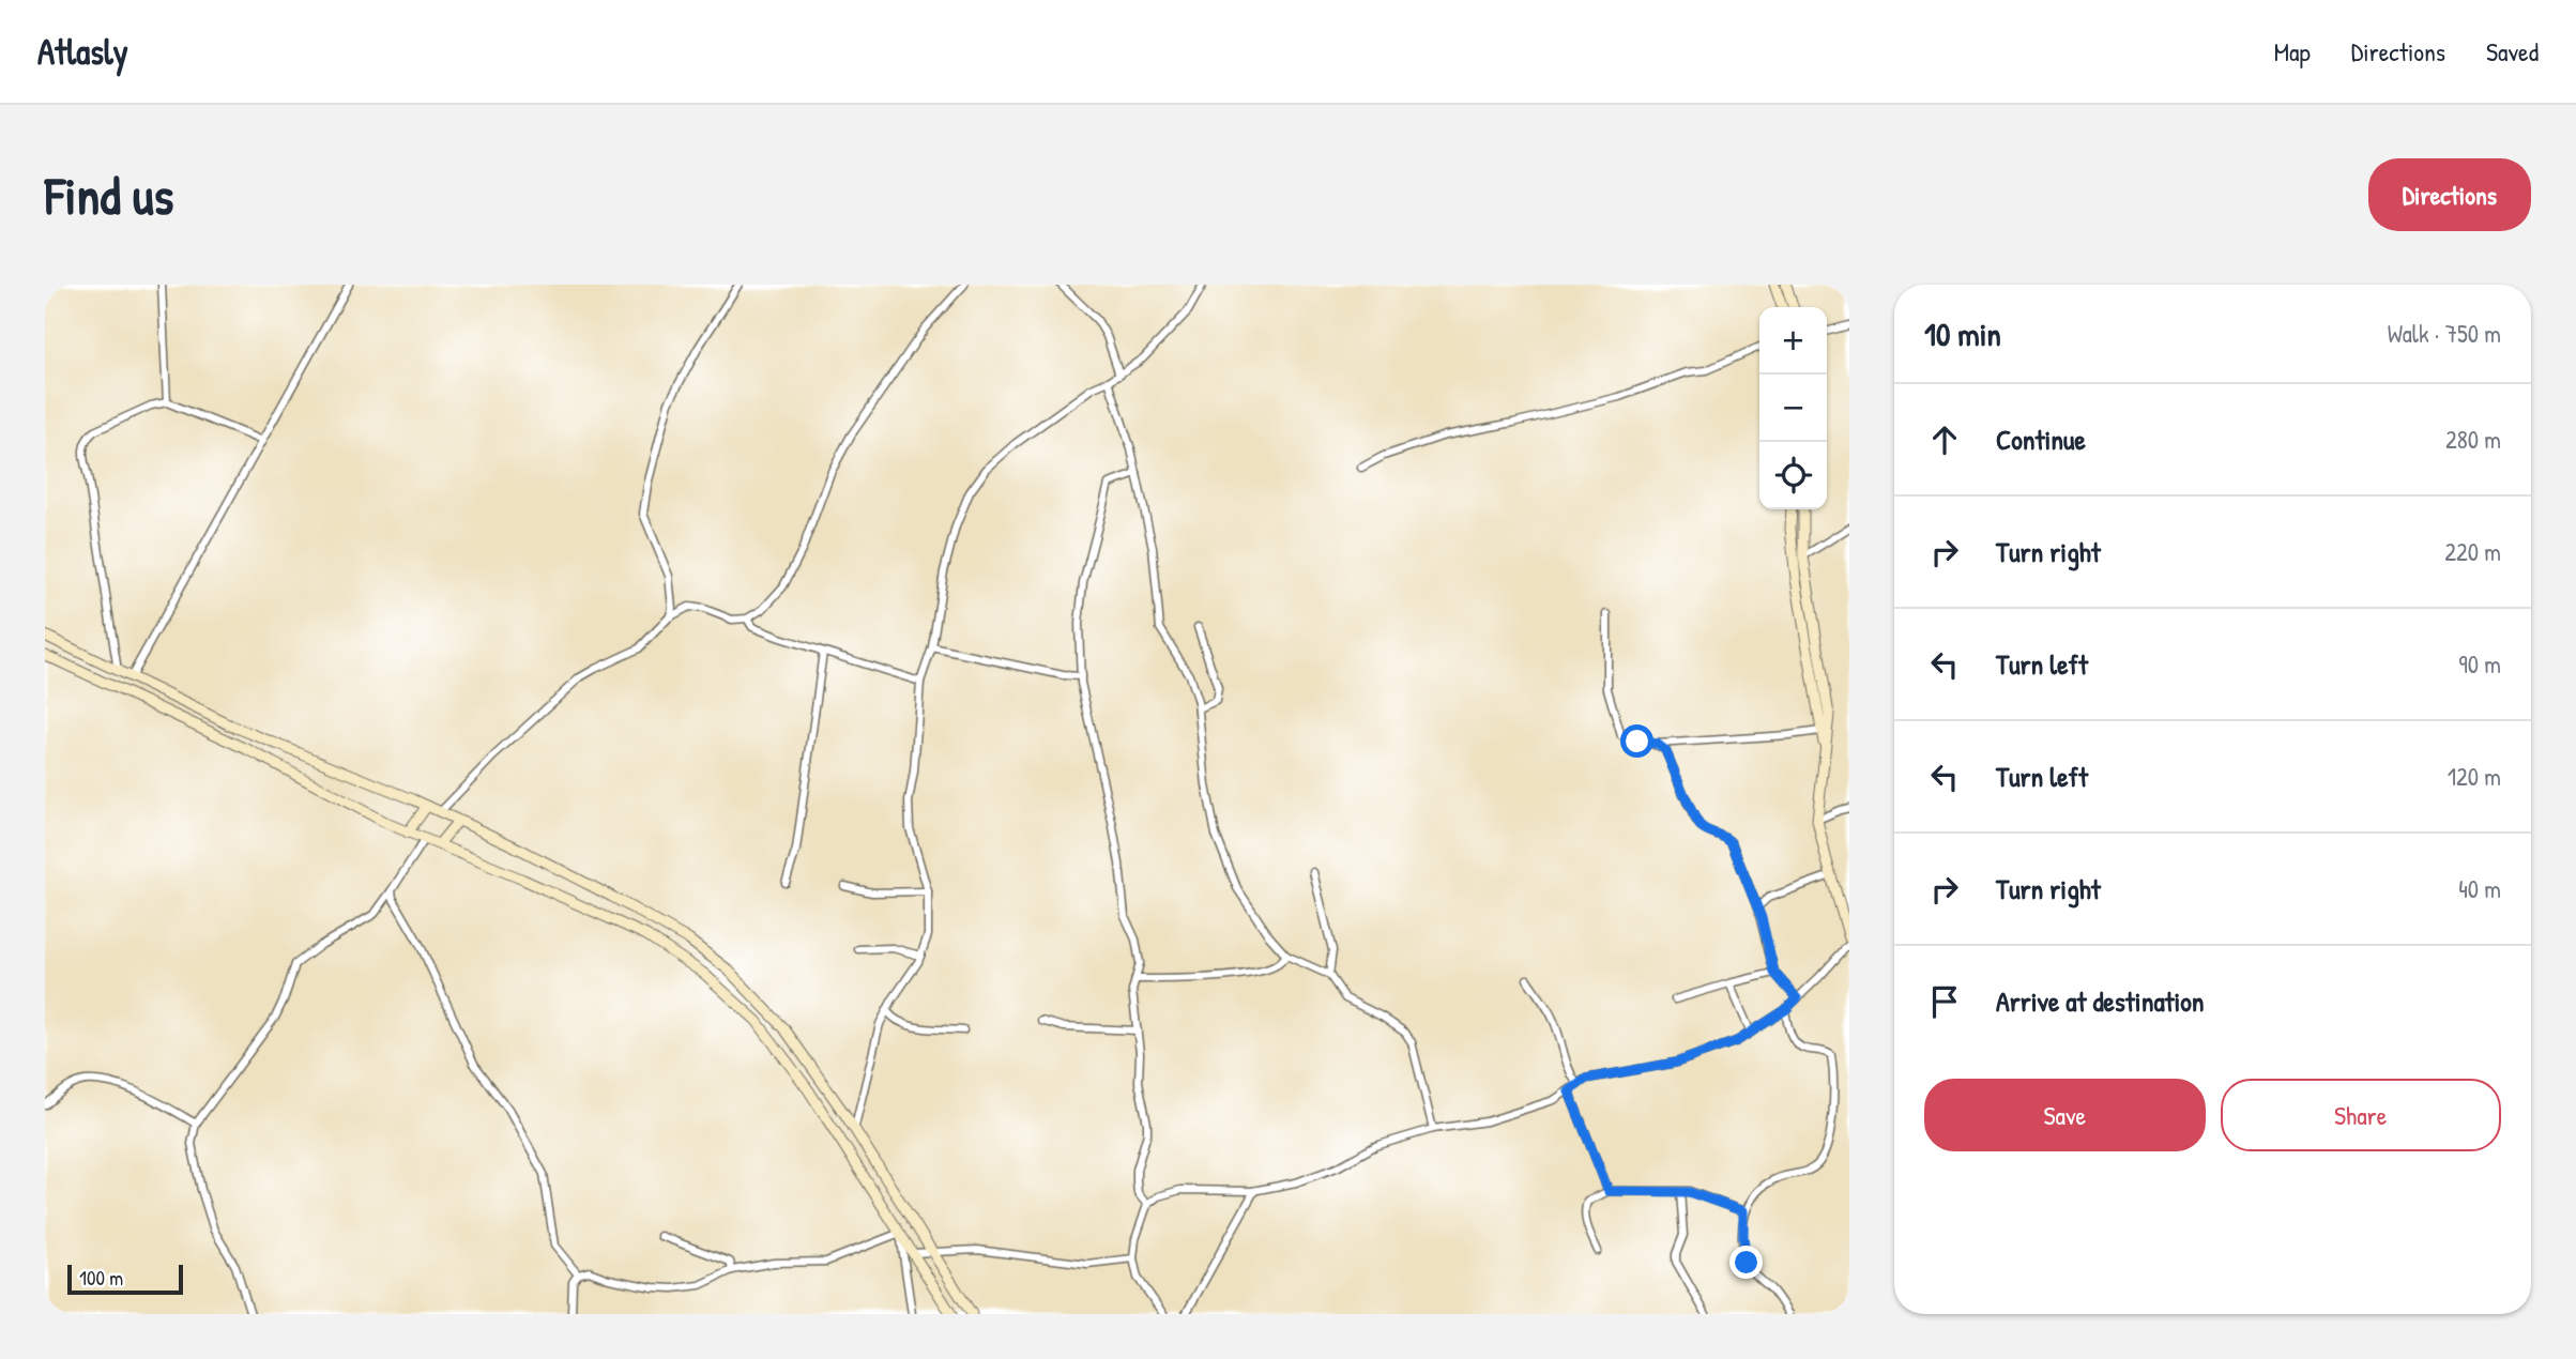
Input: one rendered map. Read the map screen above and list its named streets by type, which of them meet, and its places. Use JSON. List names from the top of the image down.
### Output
{
  "scale_bar": "100 m",
  "page": {
    "header": "Atlasly",
    "nav": ["Map", "Directions", "Saved"],
    "buttons": [
      "Directions",
      ["Save", "Share"]
    ],
    "title": "Find us",
    "heading": ["10 min", "Walk · 750 m"],
    "map_buttons": ["+", "−"],
    "list": [
      ["Continue", "280 m"],
      ["Turn right", "220 m"],
      ["Turn left", "90 m"],
      ["Turn left", "120 m"],
      ["Turn right", "40 m"],
      "Arrive at destination"
    ],
    "scale": "100 m"
  }
}
